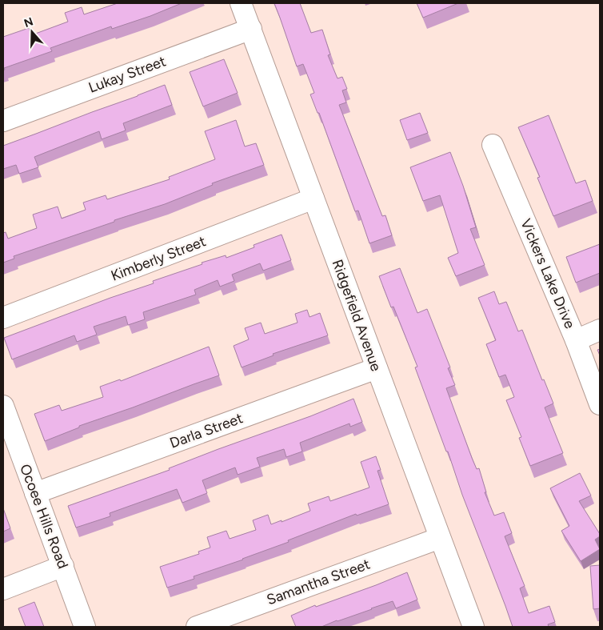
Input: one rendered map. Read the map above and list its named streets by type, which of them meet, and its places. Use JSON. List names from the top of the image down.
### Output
{
  "streets": {
    "street": [
      "Lukay Street",
      "Kimberly Street",
      "Vickers Lake Drive",
      "Ridgefield Avenue",
      "Darla Street",
      "Ocoee Hills Road",
      "Samantha Street"
    ]
  },
  "crossings": [
    ["Lukay Street", "Ridgefield Avenue"],
    ["Kimberly Street", "Ridgefield Avenue"],
    ["Ridgefield Avenue", "Darla Street"],
    ["Ridgefield Avenue", "Samantha Street"],
    ["Darla Street", "Ocoee Hills Road"]
  ],
  "north": "top"
}
